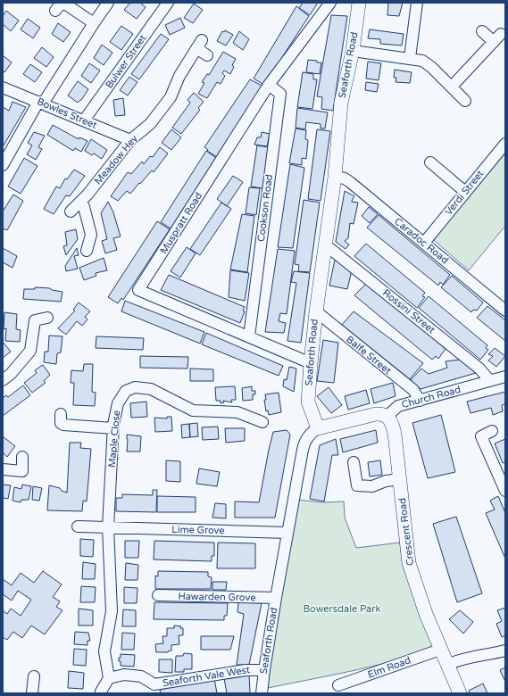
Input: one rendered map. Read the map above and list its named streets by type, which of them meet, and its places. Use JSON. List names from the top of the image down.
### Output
{
  "streets": {
    "main road": ["Seaforth Road", "Crescent Road"],
    "street": [
      "Bulwer Street",
      "Bowles Street",
      "Meadow Hey",
      "Verdi Street",
      "Cookson Road",
      "Muspratt Road",
      "Caradoc Road",
      "Rossini Street",
      "Balfe Street",
      "Church Road",
      "Maple Close",
      "Lime Grove",
      "Hawarden Grove",
      "Elm Road",
      "Seaforth Vale West"
    ]
  },
  "crossings": [
    ["Bulwer Street", "Bowles Street"],
    ["Seaforth Road", "Muspratt Road"],
    ["Seaforth Road", "Caradoc Road"],
    ["Seaforth Road", "Rossini Street"],
    ["Seaforth Road", "Balfe Street"],
    ["Seaforth Road", "Lime Grove"],
    ["Seaforth Road", "Hawarden Grove"],
    ["Seaforth Road", "Seaforth Vale West"],
    ["Bowles Street", "Meadow Hey"],
    ["Verdi Street", "Caradoc Road"],
    ["Cookson Road", "Muspratt Road"],
    ["Rossini Street", "Church Road"],
    ["Balfe Street", "Church Road"],
    ["Church Road", "Crescent Road"],
    ["Maple Close", "Lime Grove"],
    ["Crescent Road", "Elm Road"]
  ],
  "parks": ["Bowersdale Park"]
}
